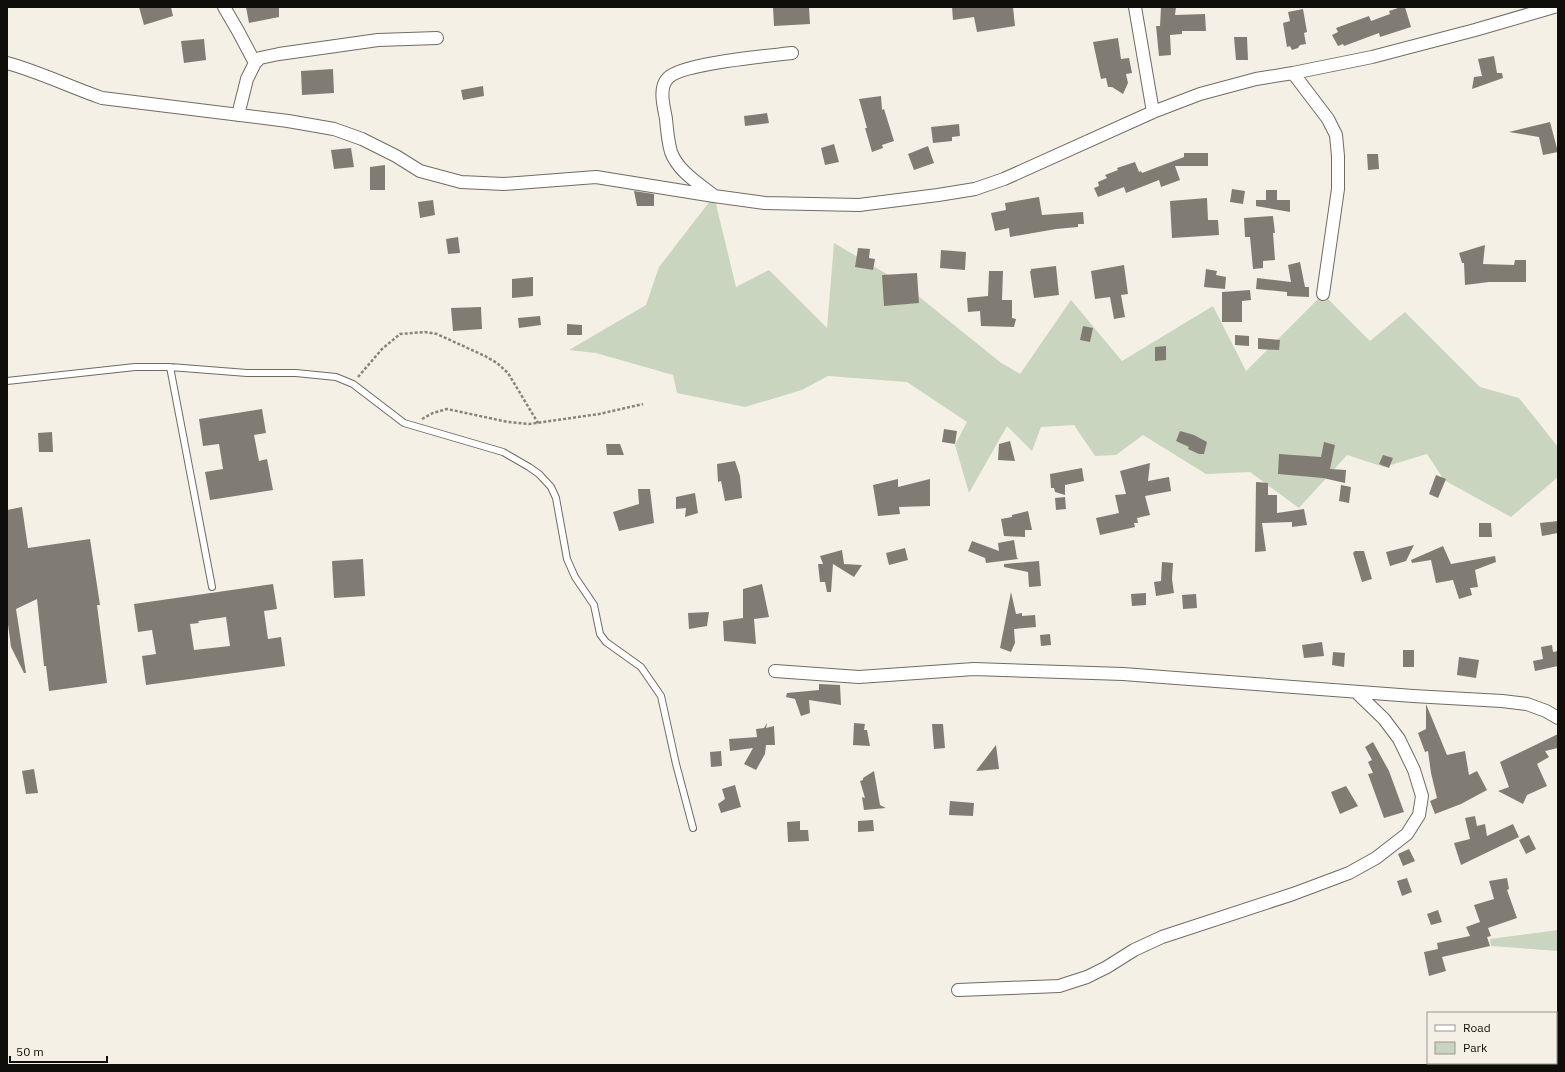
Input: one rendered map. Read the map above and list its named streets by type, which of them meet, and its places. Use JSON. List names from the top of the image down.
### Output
{
  "legend": ["Road", "Park"],
  "scale_bar": "50 m"
}
